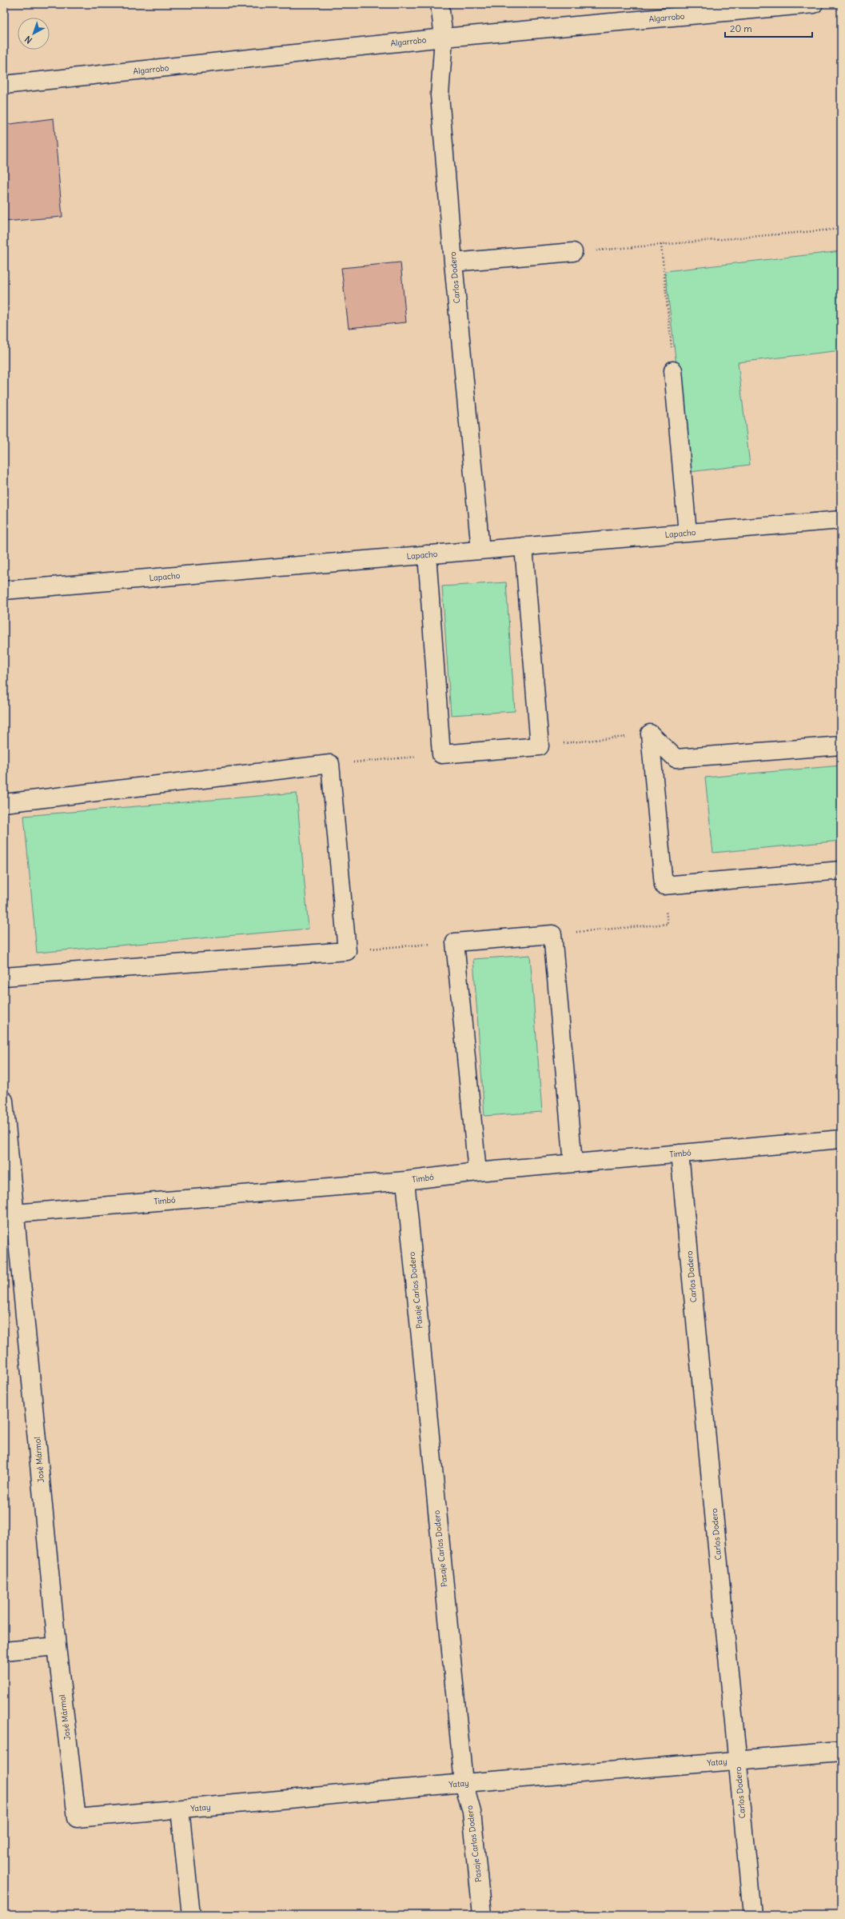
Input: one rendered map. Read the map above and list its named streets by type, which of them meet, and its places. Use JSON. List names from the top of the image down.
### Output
{
  "streets": {
    "street": [
      "Algarrobo",
      "Carlos Dodero",
      "Lapacho",
      "Timbó",
      "Pasaje Carlos Dodero",
      "José Mármol",
      "Yatay"
    ]
  },
  "crossings": [
    ["Algarrobo", "Carlos Dodero"],
    ["Carlos Dodero", "Lapacho"],
    ["Carlos Dodero", "Timbó"],
    ["Carlos Dodero", "Yatay"],
    ["Timbó", "Pasaje Carlos Dodero"],
    ["Timbó", "José Mármol"],
    ["Pasaje Carlos Dodero", "Yatay"],
    ["José Mármol", "Yatay"]
  ],
  "scale_bar": "20 m",
  "north": "bottom left"
}
